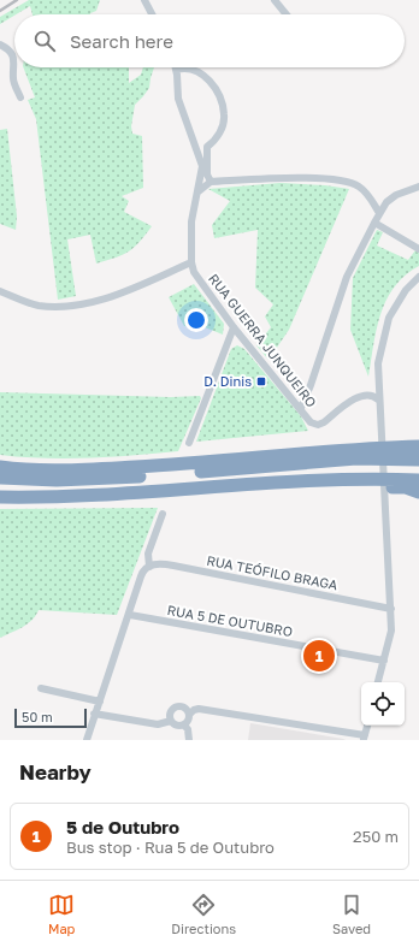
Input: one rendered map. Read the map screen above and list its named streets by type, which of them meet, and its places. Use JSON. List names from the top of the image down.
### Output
{
  "streets": {
    "street": ["RUA GUERRA JUNQUEIRO", "RUA TEÓFILO BRAGA", "RUA 5 DE OUTUBRO"]
  },
  "places": {
    "transit": ["D. Dinis"]
  },
  "scale_bar": "50 m",
  "page": {
    "search": "Search here",
    "pins": "1",
    "scale": "50 m",
    "heading": "Nearby",
    "list": [
      {
        "mark": "1",
        "name": "5 de Outubro",
        "note": "Bus stop · Rua 5 de Outubro",
        "value": "250 m"
      }
    ],
    "nav": ["Map", "Directions", "Saved"]
  }
}
